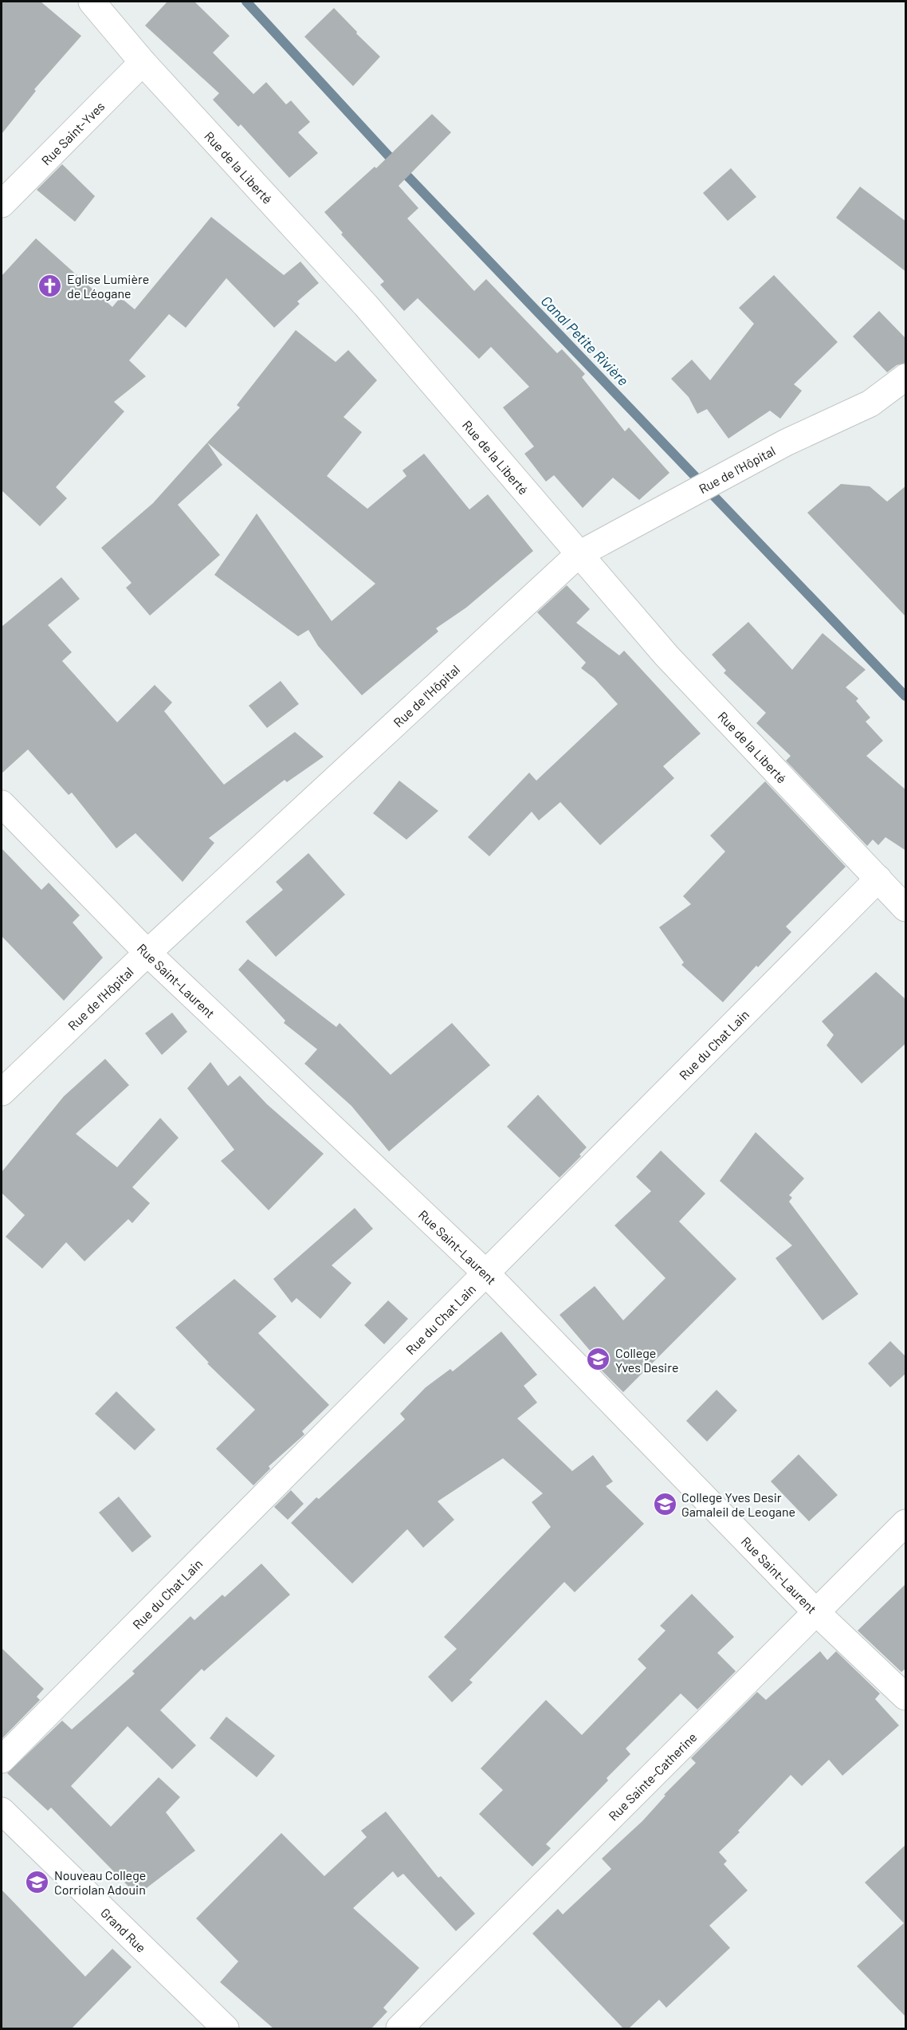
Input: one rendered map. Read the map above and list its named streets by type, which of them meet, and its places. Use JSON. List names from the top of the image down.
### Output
{
  "streets": {
    "street": [
      "Rue Saint-Yves",
      "Rue de la Liberté",
      "Rue de l'Hôpital",
      "Rue Saint-Laurent",
      "Rue du Chat Lain",
      "Rue Sainte-Catherine",
      "Grand Rue"
    ]
  },
  "crossings": [
    ["Rue Saint-Yves", "Rue de la Liberté"],
    ["Rue de la Liberté", "Rue de l'Hôpital"],
    ["Rue de la Liberté", "Rue du Chat Lain"],
    ["Rue de l'Hôpital", "Rue Saint-Laurent"],
    ["Rue Saint-Laurent", "Rue du Chat Lain"],
    ["Rue Saint-Laurent", "Rue Sainte-Catherine"]
  ],
  "water": ["Canal Petite Rivière"],
  "places": {
    "church": ["Eglise Lumière de Léogane"],
    "school or university": ["College Yves Desire", "College Yves Desir Gamaleil de Leogane", "Nouveau College Corriolan Adouin"]
  }
}
